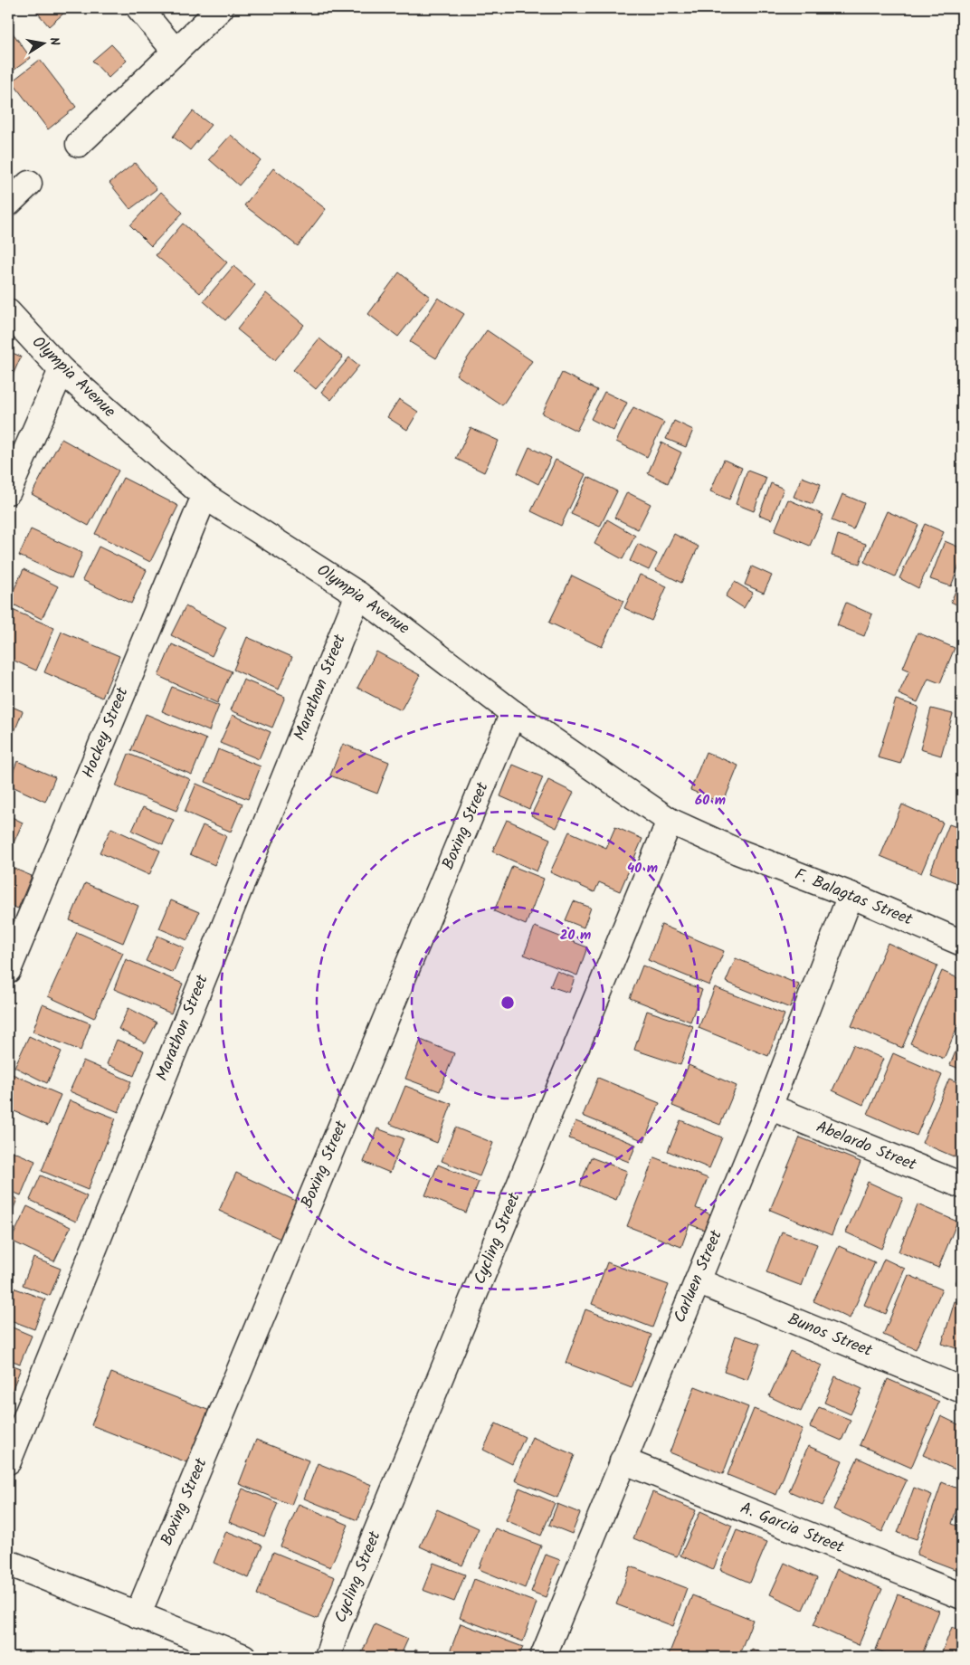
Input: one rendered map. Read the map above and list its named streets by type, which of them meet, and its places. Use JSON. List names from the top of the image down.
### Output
{
  "streets": {
    "street": [
      "Olympia Avenue",
      "Marathon Street",
      "Hockey Street",
      "Boxing Street",
      "F. Balagtas Street",
      "Abelardo Street",
      "Cycling Street",
      "Carluen Street",
      "Bunos Street",
      "A. Garcia Street"
    ]
  },
  "crossings": [
    ["Olympia Avenue", "Marathon Street"],
    ["Olympia Avenue", "Hockey Street"],
    ["Olympia Avenue", "Boxing Street"],
    ["Olympia Avenue", "F. Balagtas Street"],
    ["Olympia Avenue", "Cycling Street"],
    ["F. Balagtas Street", "Carluen Street"],
    ["Abelardo Street", "Carluen Street"],
    ["Carluen Street", "Bunos Street"],
    ["Carluen Street", "A. Garcia Street"]
  ],
  "north": "right",
  "rings": ["60 m", "40 m", "20 m"]
}
